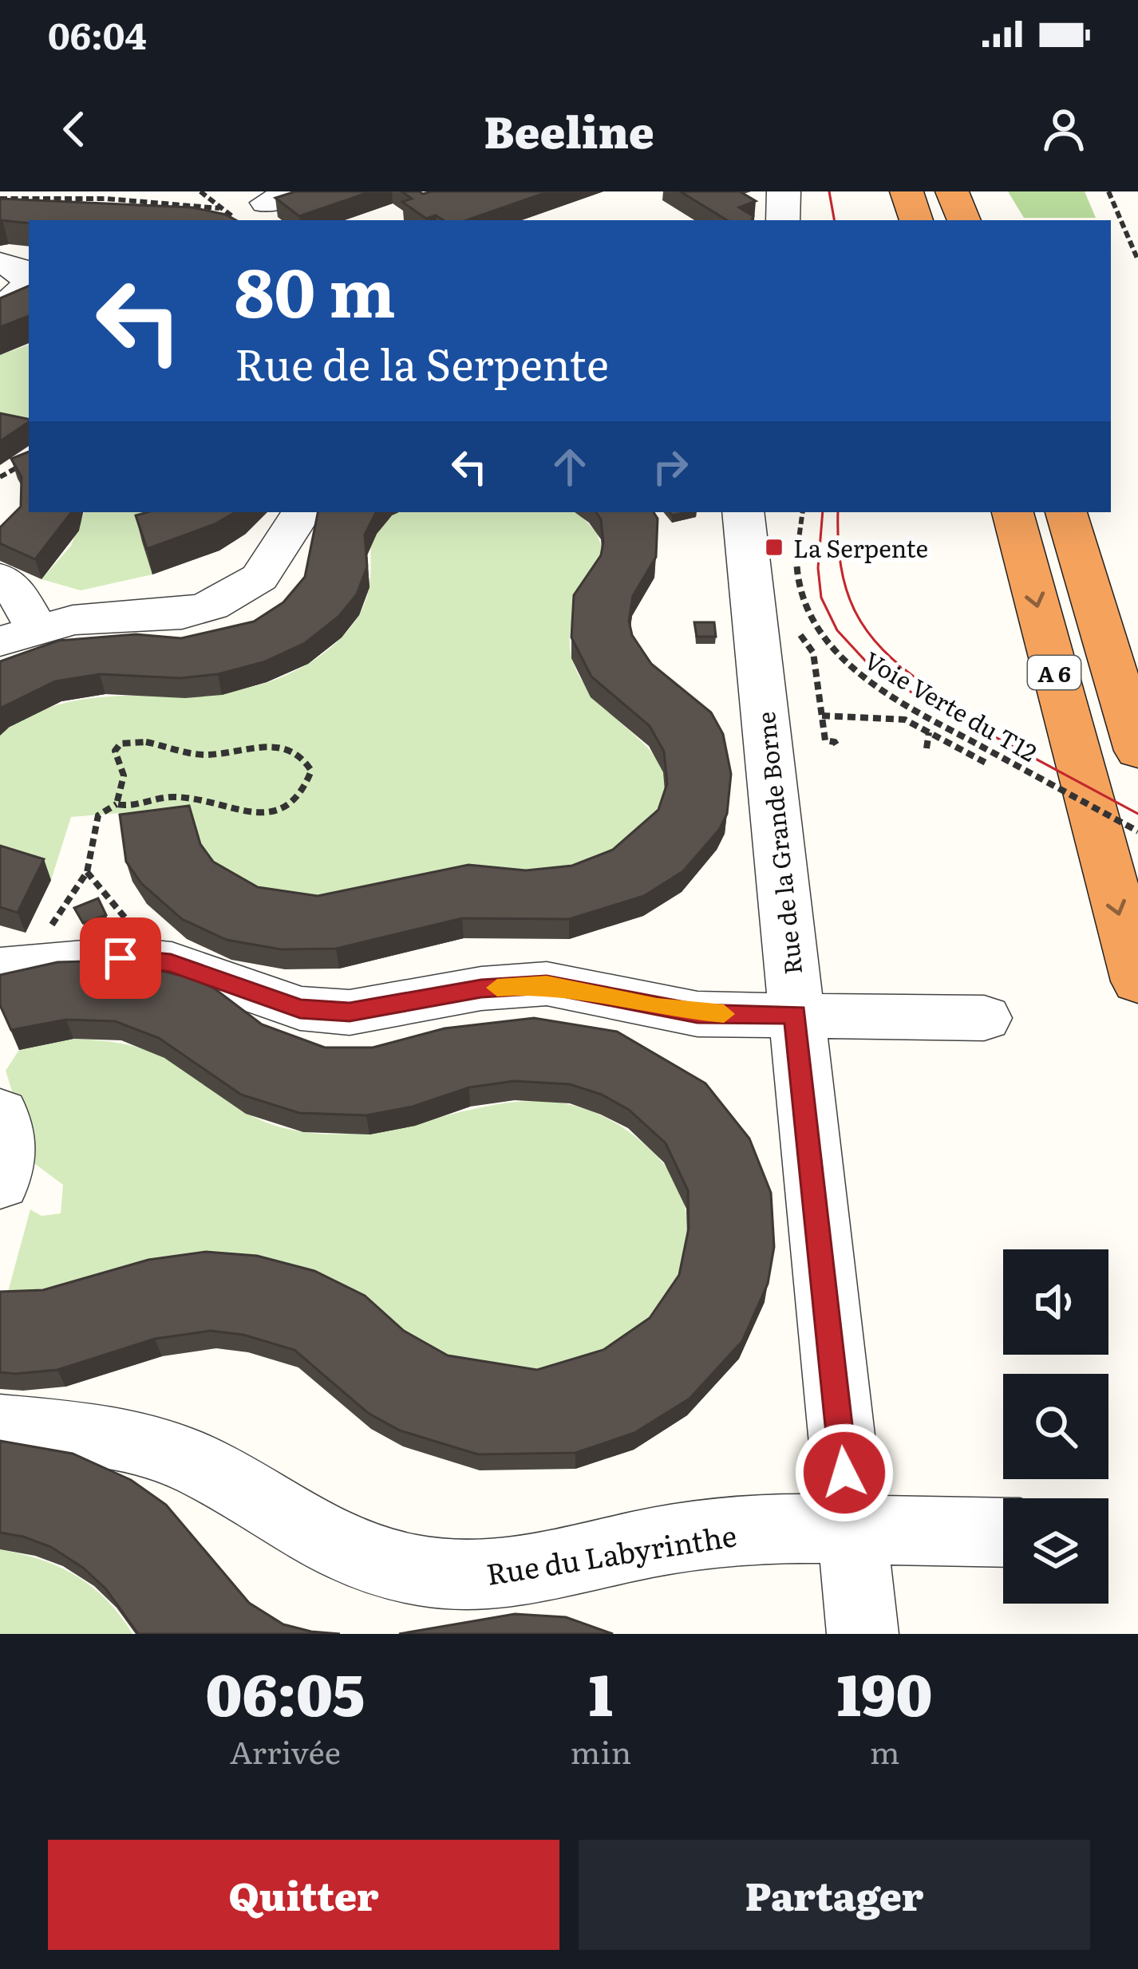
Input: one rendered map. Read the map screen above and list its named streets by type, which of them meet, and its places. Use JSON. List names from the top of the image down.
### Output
{
  "streets": {
    "highway": ["A 6"],
    "street": ["Rue de la Grande Borne", "Rue du Labyrinthe"],
    "path": ["Voie Verte du T12"]
  },
  "crossings": [
    ["Rue de la Grande Borne", "Rue du Labyrinthe"]
  ],
  "places": {
    "transit": ["La Serpente"]
  },
  "page": {
    "status": "06:04",
    "header": "Beeline",
    "turn": ["80 m", "Rue de la Serpente"],
    "eta": [
      "06:05",
      "Arrivée",
      "1",
      "min",
      "190",
      "m"
    ],
    "buttons": ["Quitter", "Partager"]
  }
}
